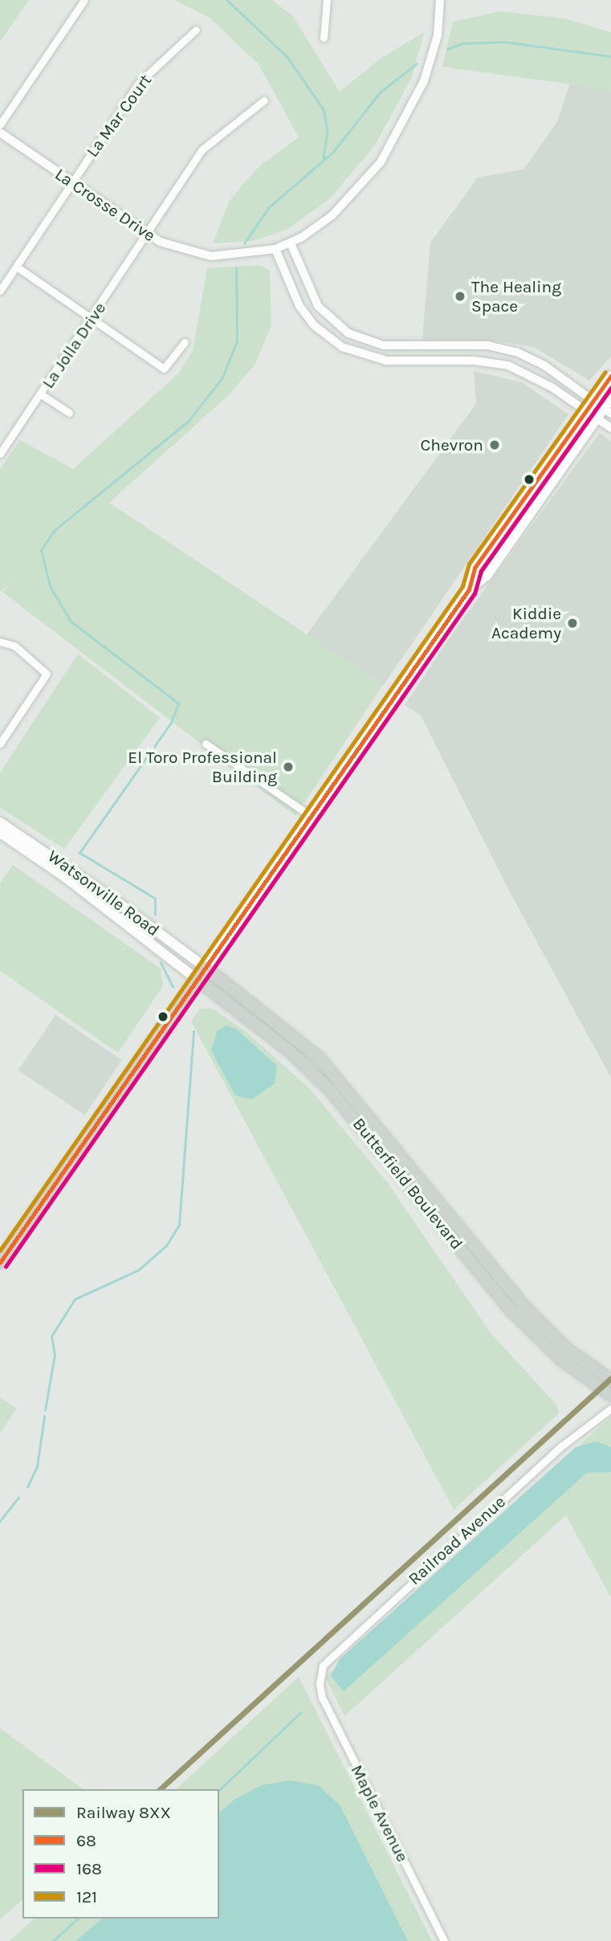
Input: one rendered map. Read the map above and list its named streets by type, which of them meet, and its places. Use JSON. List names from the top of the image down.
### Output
{
  "streets": {
    "main road": ["Watsonville Road", "Butterfield Boulevard"],
    "street": [
      "La Mar Court",
      "La Crosse Drive",
      "La Jolla Drive",
      "Railroad Avenue",
      "Maple Avenue"
    ]
  },
  "crossings": [
    ["La Mar Court", "La Crosse Drive"],
    ["La Crosse Drive", "La Jolla Drive"],
    ["Watsonville Road", "Butterfield Boulevard"],
    ["Railroad Avenue", "Maple Avenue"]
  ],
  "places": [
    "The Healing Space",
    "Chevron",
    "Kiddie Academy",
    "El Toro Professional Building"
  ],
  "lines": [
    "transit line 121",
    "transit line 68",
    "transit line 168",
    "rail line 8XX"
  ],
  "legend": [
    "Railway 8XX",
    "68",
    "168",
    "121"
  ]
}
